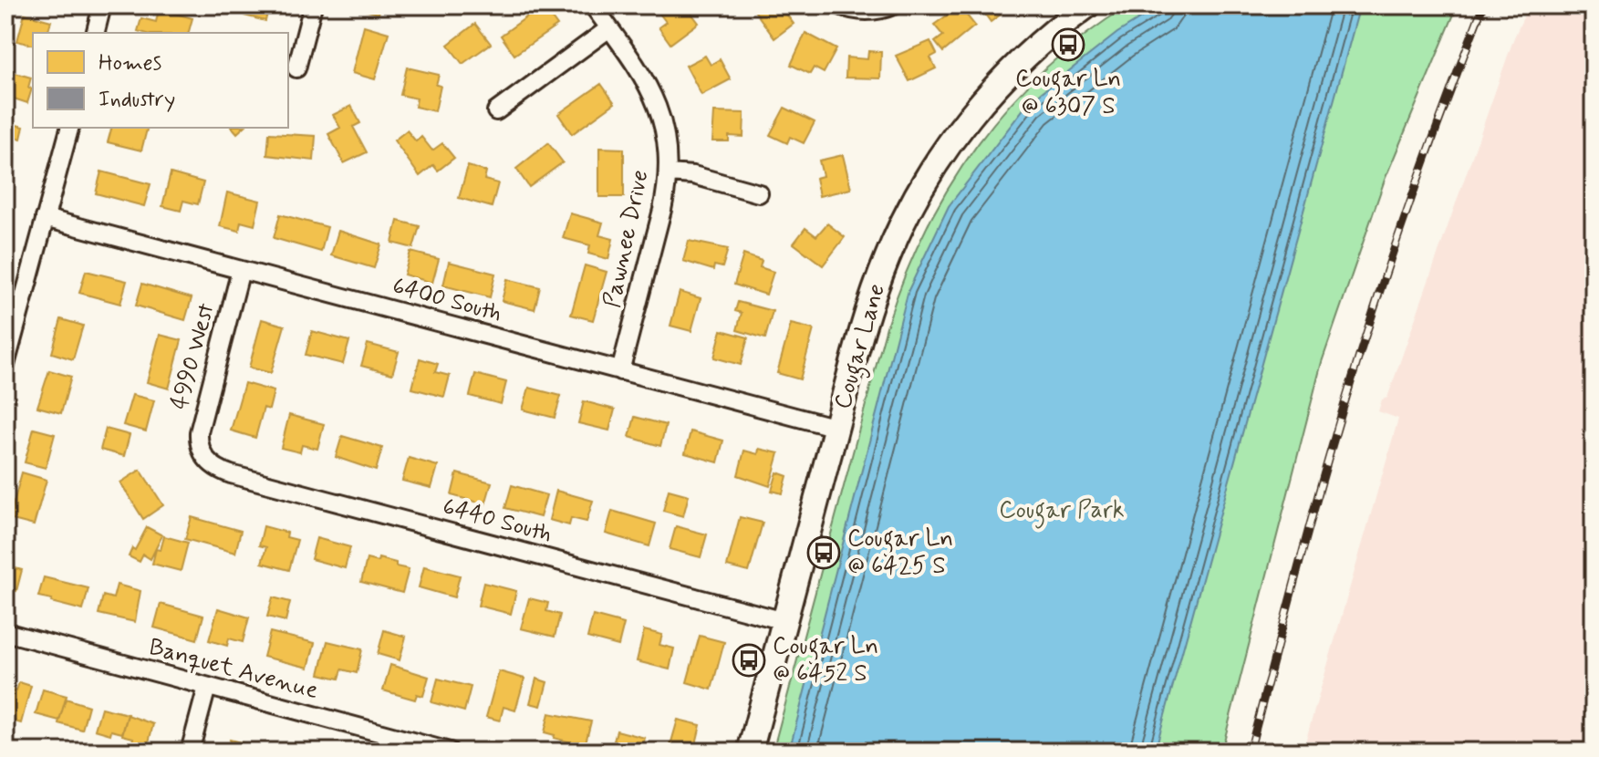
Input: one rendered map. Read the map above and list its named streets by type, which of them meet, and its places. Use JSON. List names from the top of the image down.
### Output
{
  "streets": {
    "main road": ["Cougar Lane"],
    "street": [
      "Pawnee Drive",
      "6400 South",
      "4990 West",
      "6440 South",
      "Banquet Avenue"
    ]
  },
  "crossings": [
    ["Pawnee Drive", "6400 South"],
    ["6400 South", "Cougar Lane"],
    ["6400 South", "4990 West"],
    ["Cougar Lane", "6440 South"],
    ["4990 West", "6440 South"]
  ],
  "parks": ["Cougar Park"],
  "places": {
    "bus stop": ["Cougar Ln @ 6307 S", "Cougar Ln @ 6425 S", "Cougar Ln @ 6452 S"]
  },
  "legend": ["Homes", "Industry"]
}
